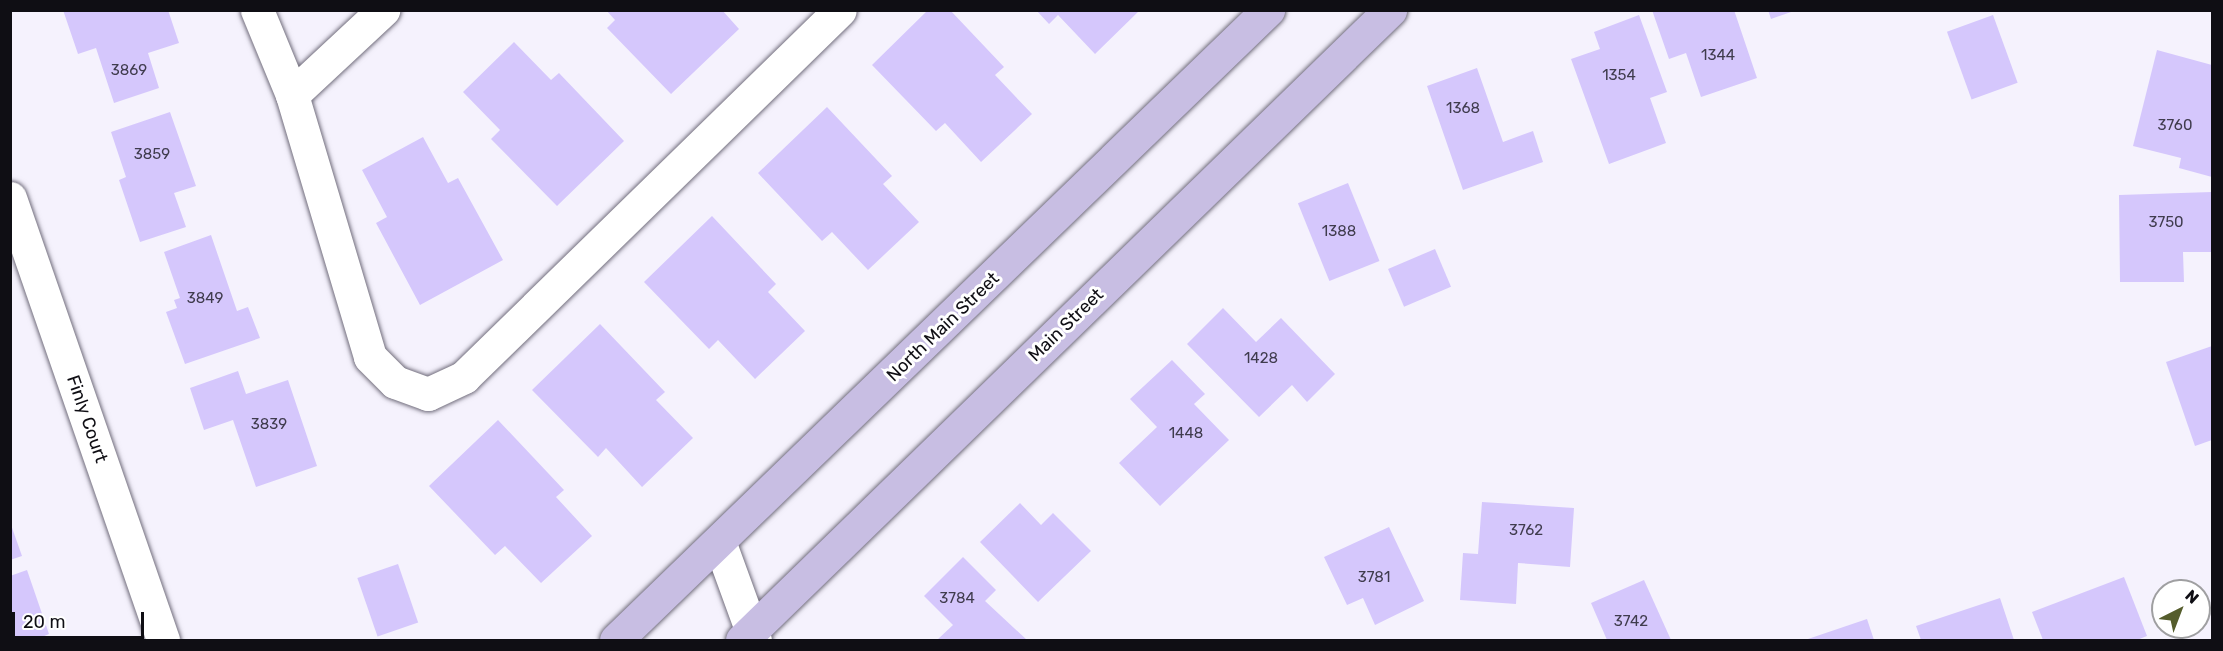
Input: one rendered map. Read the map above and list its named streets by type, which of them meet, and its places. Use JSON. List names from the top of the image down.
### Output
{
  "streets": {
    "main road": ["Main Street", "North Main Street"],
    "street": ["Finly Court"]
  },
  "house_numbers": [
    "1344",
    "3869",
    "1354",
    "1368",
    "3760",
    "3859",
    "3750",
    "1388",
    "3849",
    "1428",
    "3839",
    "1448",
    "3762",
    "3781",
    "3784",
    "3742"
  ],
  "scale_bar": "20 m",
  "north": "top right"
}
